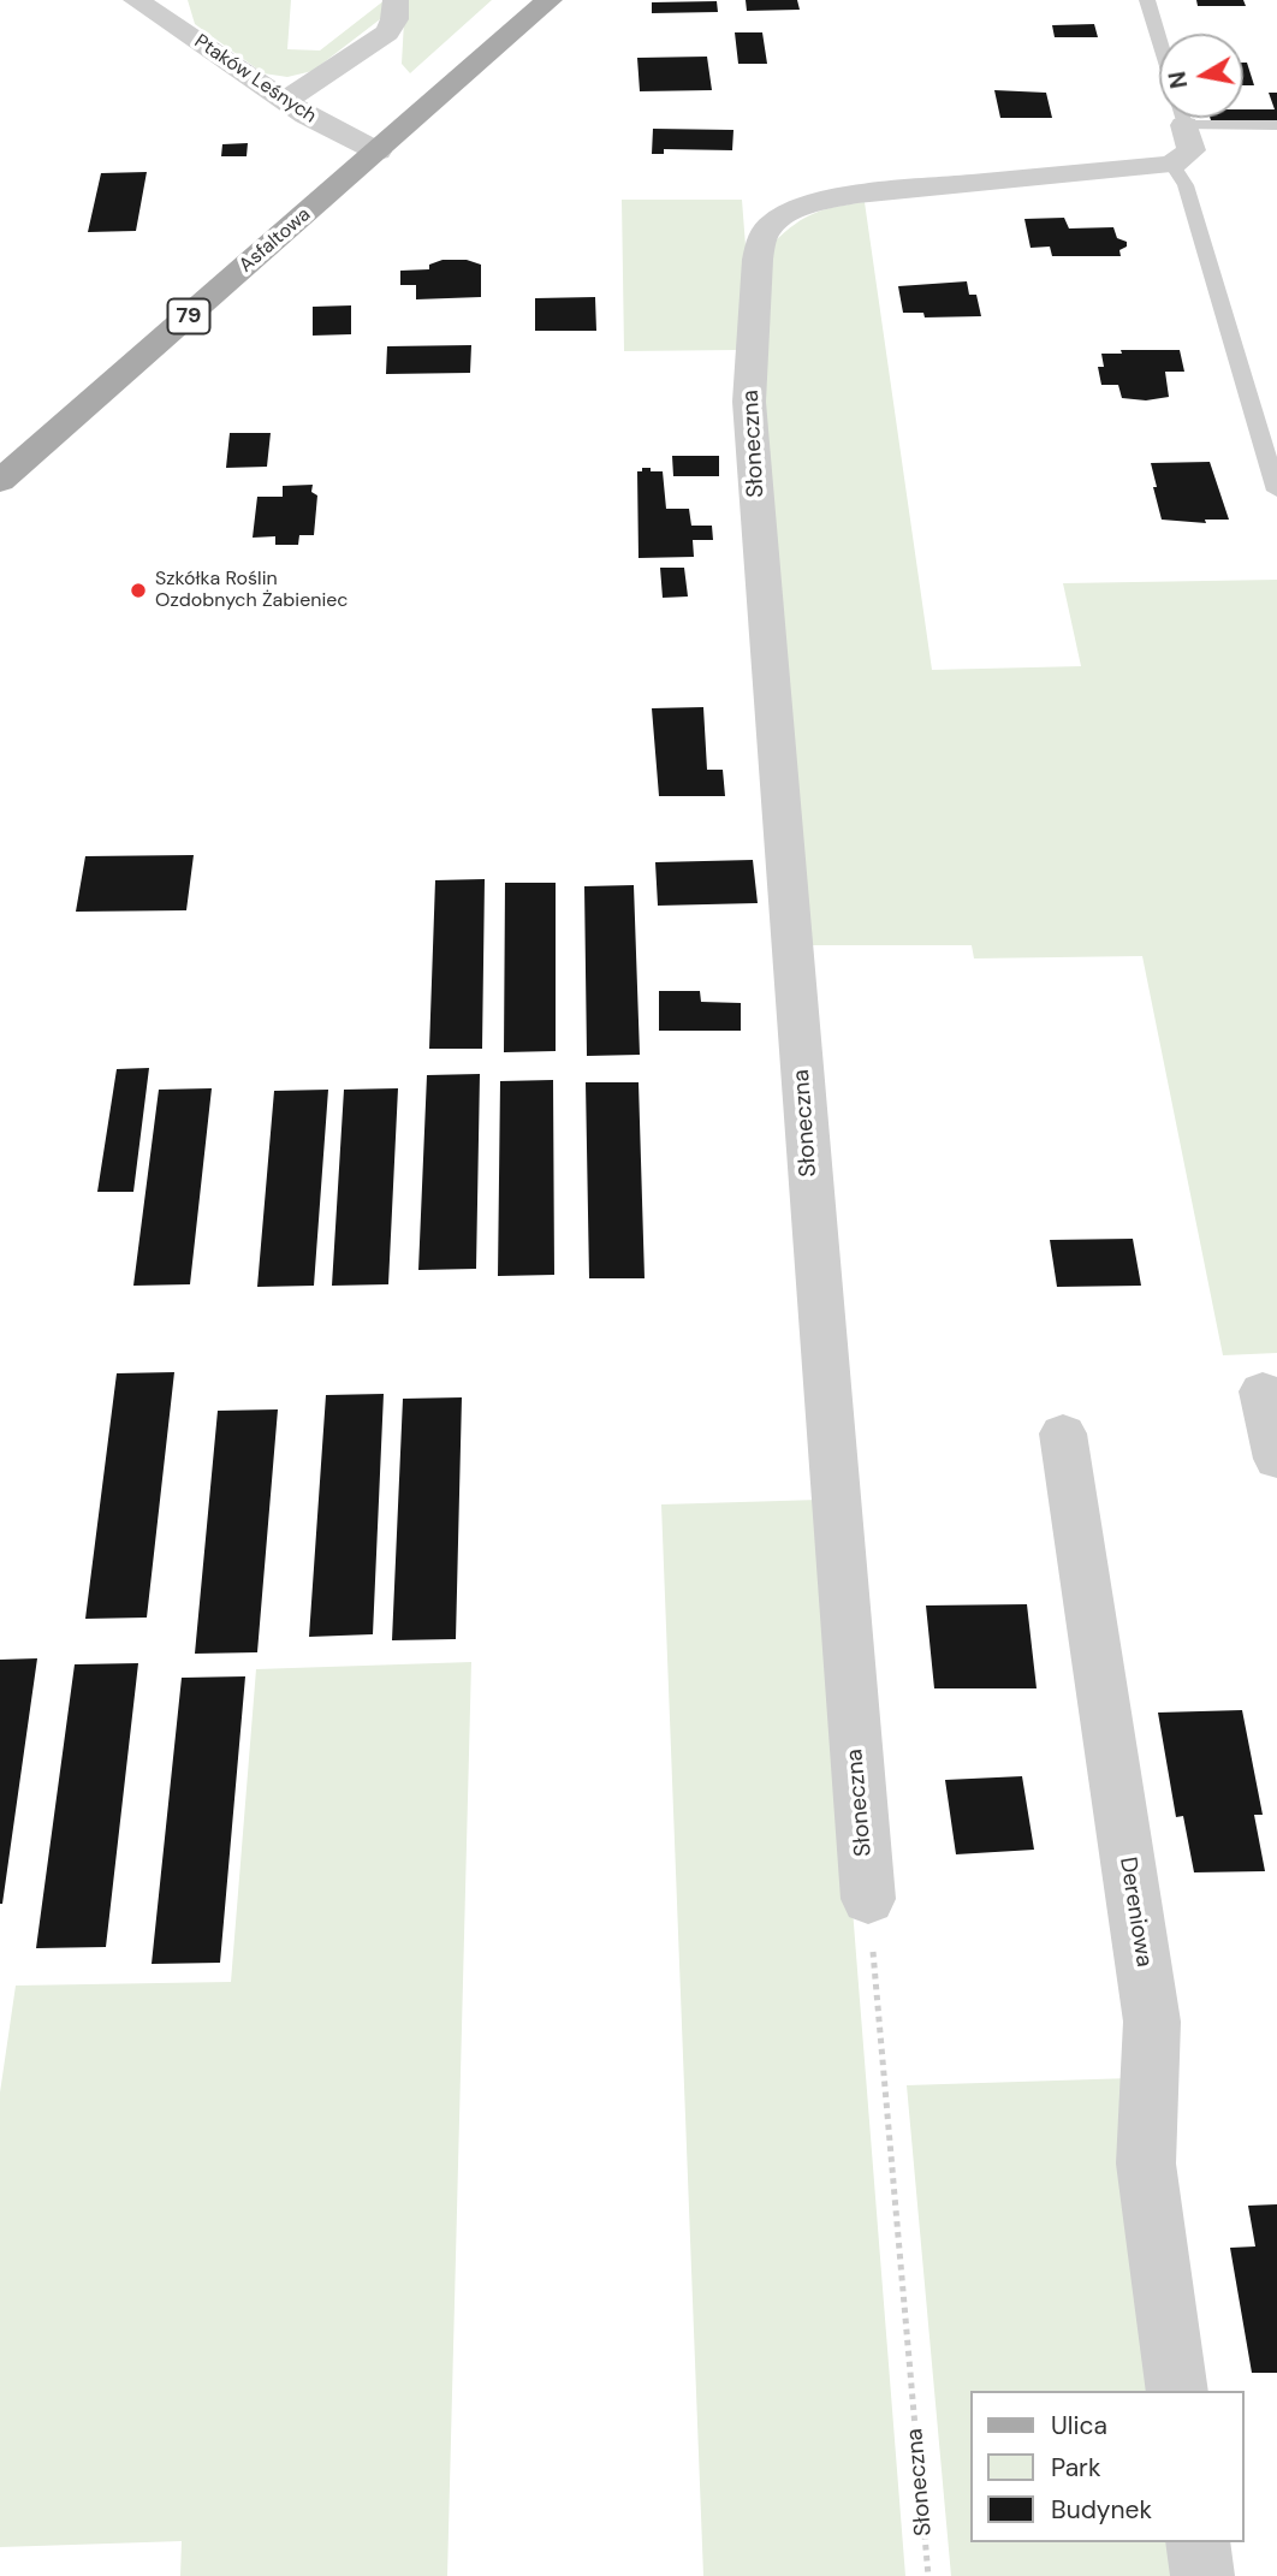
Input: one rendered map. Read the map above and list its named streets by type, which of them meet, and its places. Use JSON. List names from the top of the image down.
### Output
{
  "streets": {
    "main road": ["Asfaltowa", "79"],
    "street": ["Ptaków Leśnych", "Słoneczna", "Dereniowa"]
  },
  "crossings": [
    ["Ptaków Leśnych", "Asfaltowa"]
  ],
  "places": ["Szkółka Roślin Ozdobnych Żabieniec"],
  "legend": ["Ulica", "Park", "Budynek"],
  "north": "left"
}
